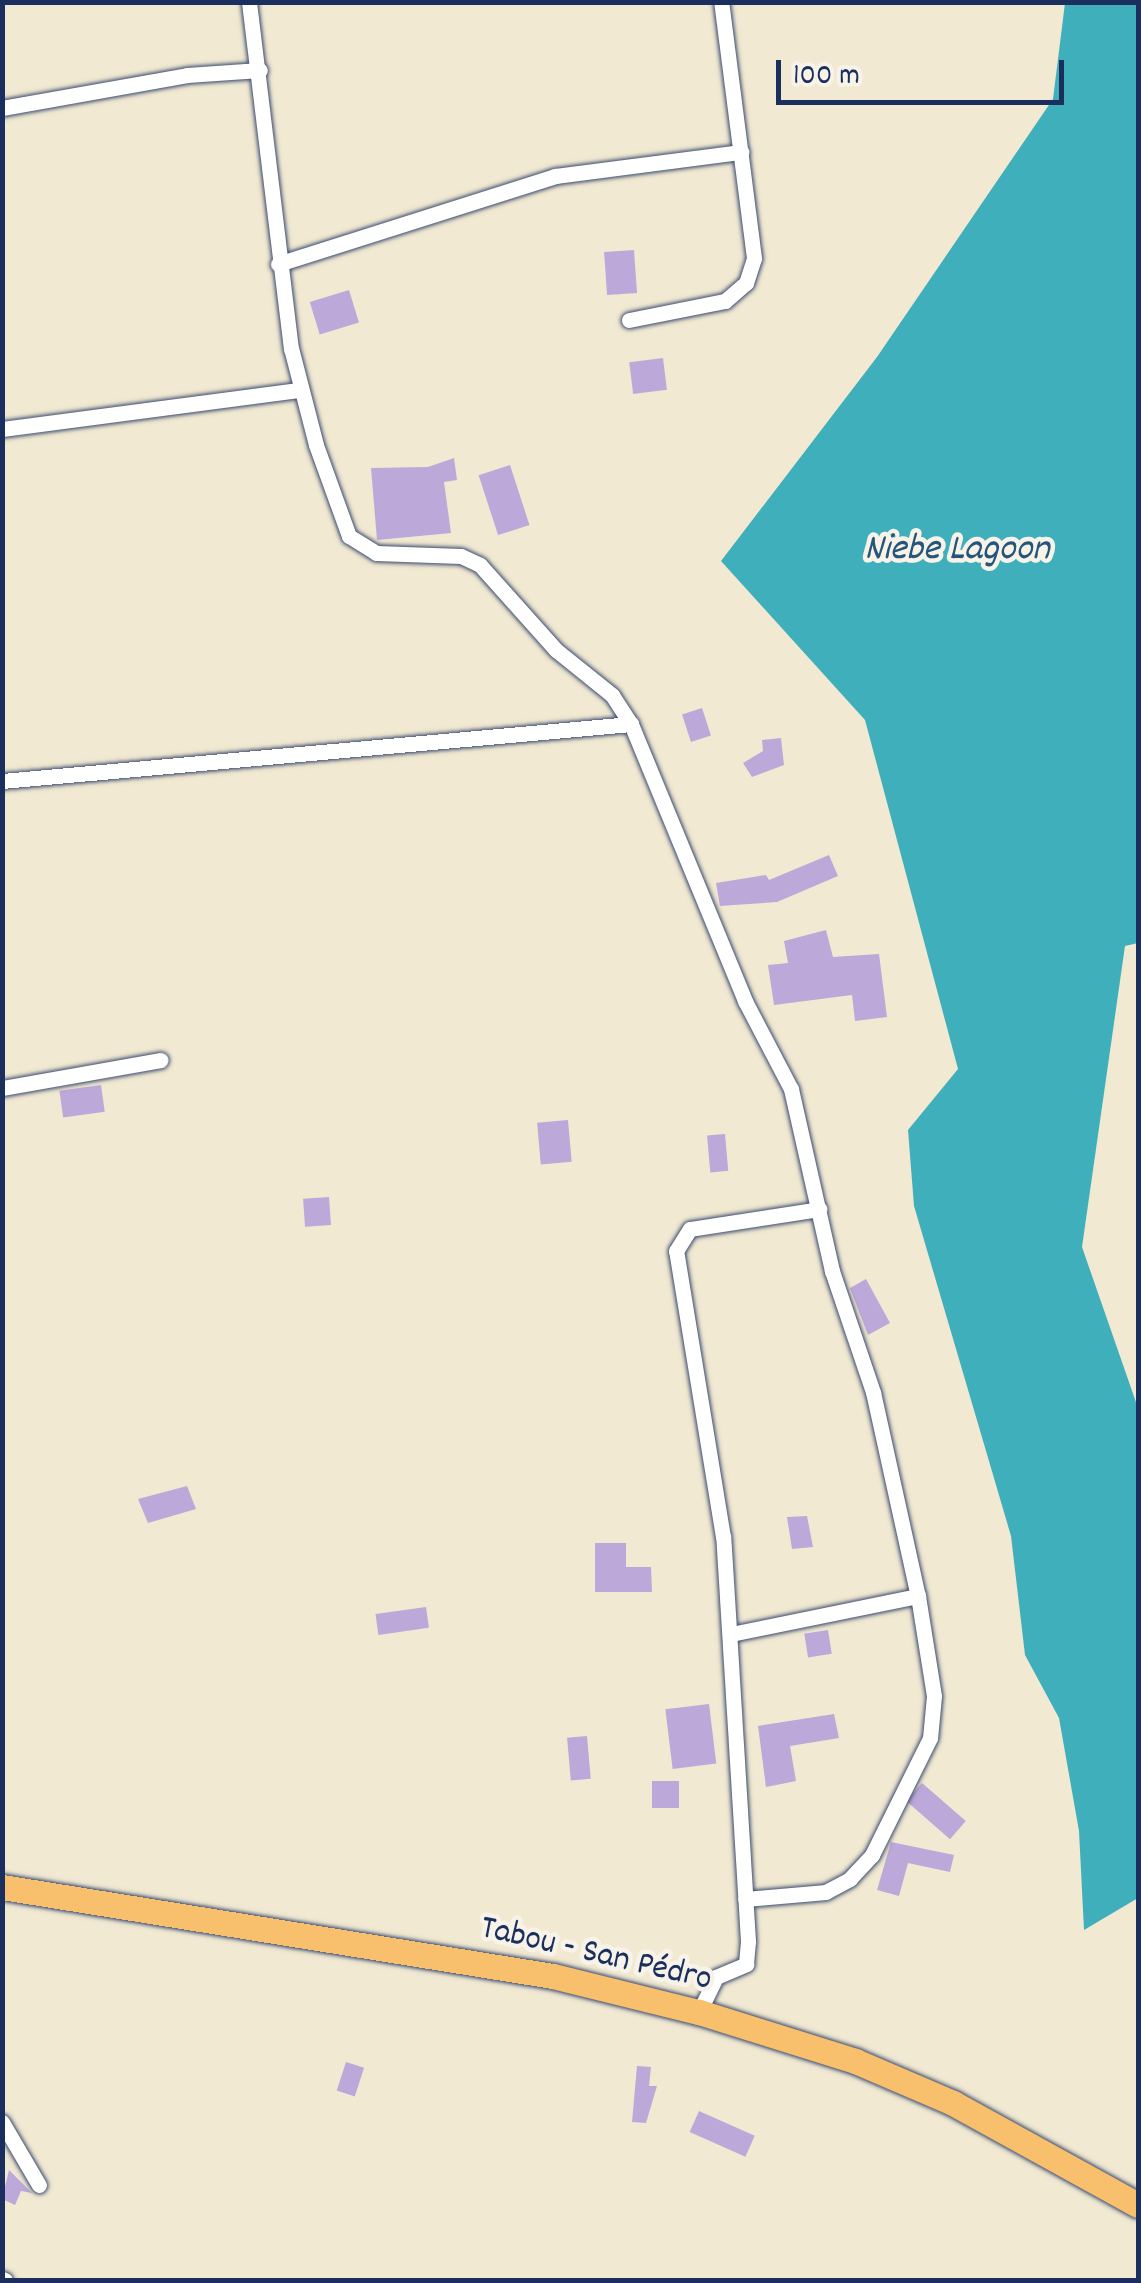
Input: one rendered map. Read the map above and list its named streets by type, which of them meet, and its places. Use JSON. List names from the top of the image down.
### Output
{
  "streets": {
    "main road": ["Tabou - San Pédro"]
  },
  "water": ["Niebe Lagoon"],
  "scale_bar": "100 m"
}
